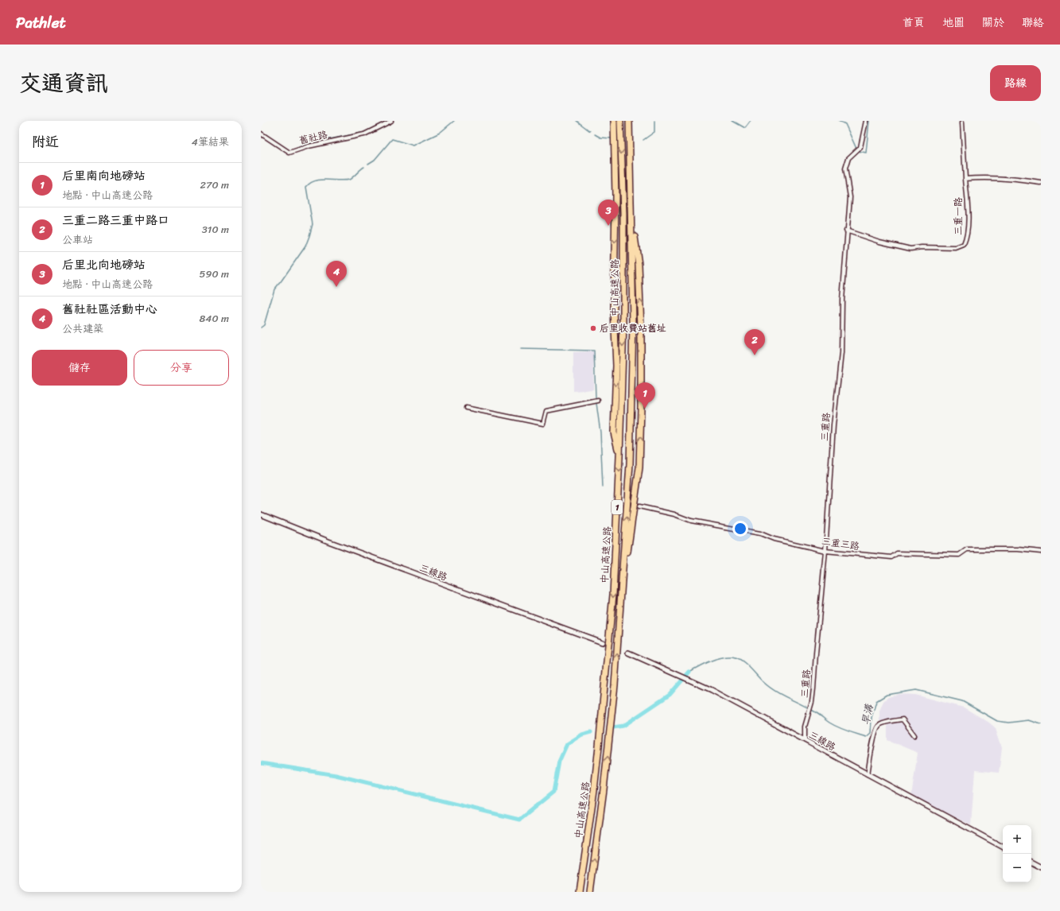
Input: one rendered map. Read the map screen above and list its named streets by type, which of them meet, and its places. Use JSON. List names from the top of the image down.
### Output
{
  "streets": {
    "highway": ["中山高速公路", "1"],
    "street": [
      "舊社路",
      "三重一路",
      "三重路",
      "三重三路",
      "三線路"
    ]
  },
  "crossings": [
    ["三重一路", "三重路"],
    ["三重路", "三重三路"],
    ["三重路", "三線路"]
  ],
  "water": ["旱溝"],
  "places": ["后里收費站舊址"],
  "page": {
    "header": "Pathlet",
    "nav": [
      "首頁",
      "地圖",
      "關於",
      "聯絡"
    ],
    "title": "交通資訊",
    "buttons": [
      "路線",
      ["儲存", "分享"]
    ],
    "heading": ["附近", "4筆結果"],
    "list": [
      {
        "mark": "1",
        "name": "后里南向地磅站",
        "note": "地點 · 中山高速公路",
        "value": "270 m"
      },
      {
        "mark": "2",
        "name": "三重二路三重中路口",
        "note": "公車站",
        "value": "310 m"
      },
      {
        "mark": "3",
        "name": "后里北向地磅站",
        "note": "地點 · 中山高速公路",
        "value": "590 m"
      },
      {
        "mark": "4",
        "name": "舊社社區活動中心",
        "note": "公共建築",
        "value": "840 m"
      }
    ],
    "pins": [
      "3",
      "4",
      "2",
      "1"
    ],
    "map_buttons": ["+", "−"]
  }
}
